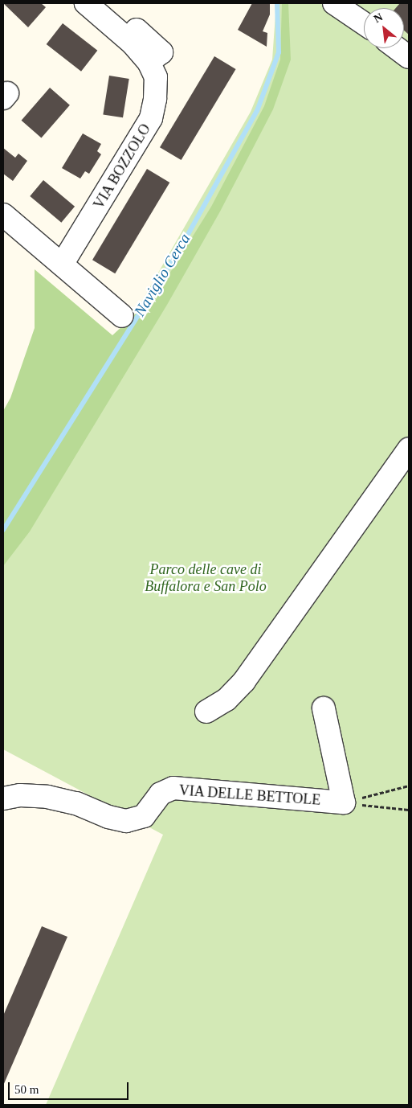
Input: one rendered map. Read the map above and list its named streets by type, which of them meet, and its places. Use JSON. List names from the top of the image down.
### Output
{
  "streets": {
    "street": ["VIA BOZZOLO", "VIA DELLE BETTOLE"]
  },
  "water": ["Naviglio Cerca"],
  "parks": ["Parco delle cave di Buffalora e San Polo"],
  "scale_bar": "50 m",
  "north": "top left"
}
